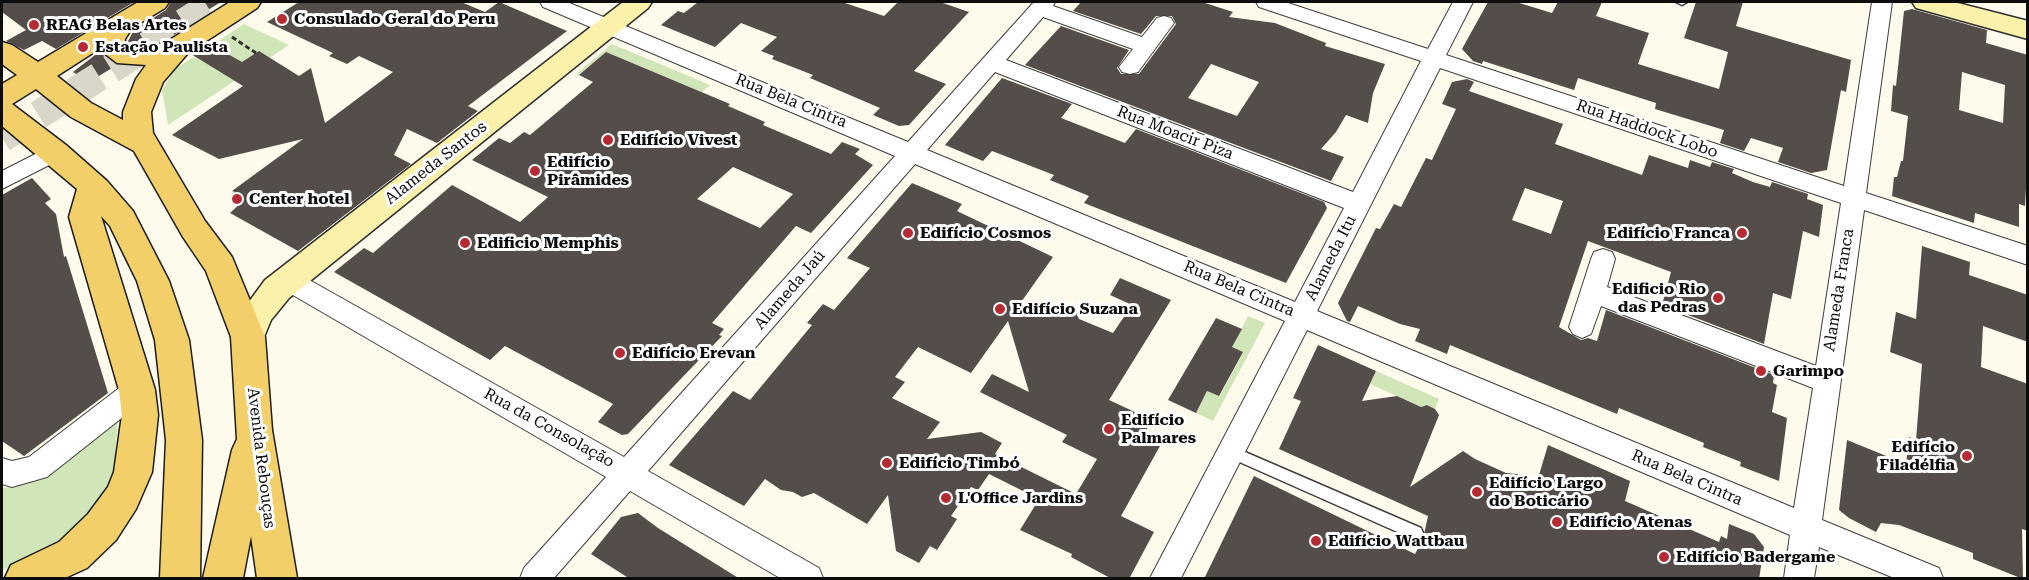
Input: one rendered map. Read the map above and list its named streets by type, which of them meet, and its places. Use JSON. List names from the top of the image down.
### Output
{
  "streets": {
    "main road": ["Avenida Rebouças"],
    "street": [
      "Rua Bela Cintra",
      "Rua Haddock Lobo",
      "Rua Moacir Piza",
      "Alameda Santos",
      "Alameda Itu",
      "Alameda Jaú",
      "Alameda Franca",
      "Rua da Consolação"
    ]
  },
  "crossings": [
    ["Rua Bela Cintra", "Alameda Santos"],
    ["Rua Bela Cintra", "Alameda Itu"],
    ["Rua Bela Cintra", "Alameda Jaú"],
    ["Rua Bela Cintra", "Alameda Franca"],
    ["Rua Haddock Lobo", "Alameda Itu"],
    ["Rua Haddock Lobo", "Alameda Franca"],
    ["Rua Moacir Piza", "Alameda Itu"],
    ["Rua Moacir Piza", "Alameda Jaú"],
    ["Alameda Santos", "Rua da Consolação"],
    ["Alameda Santos", "Avenida Rebouças"],
    ["Alameda Jaú", "Rua da Consolação"]
  ],
  "places": [
    "Consulado Geral do Peru",
    "REAG Belas Artes",
    "Estação Paulista",
    "Edifício Vivest",
    "Edifício Pirâmides",
    "Center hotel",
    "Edifício Cosmos",
    "Edifício Franca",
    "Edificio Memphis",
    "Edificio Rio das Pedras",
    "Edifício Suzana",
    "Edifício Erevan",
    "Garimpo",
    "Edifício Palmares",
    "Edifício Filadélfia",
    "Edifício Timbó",
    "Edifício Largo do Boticário",
    "L'Office Jardins",
    "Edifício Atenas",
    "Edifício Wattbau",
    "Edifício Badergame"
  ]
}
